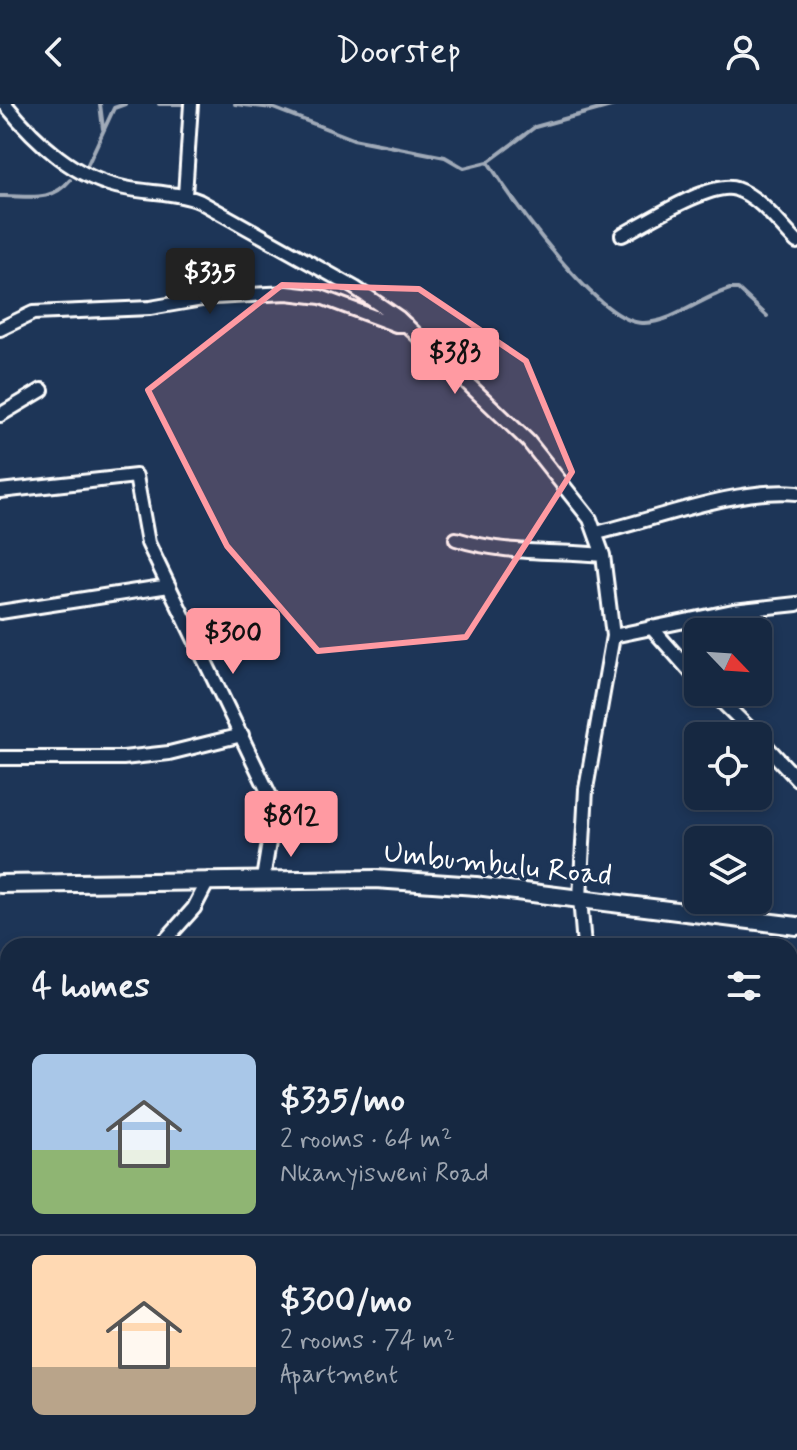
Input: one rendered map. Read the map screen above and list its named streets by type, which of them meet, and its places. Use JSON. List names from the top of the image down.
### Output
{
  "streets": {
    "main road": ["Umbumbulu Road"]
  },
  "north": "bottom right",
  "page": {
    "header": "Doorstep",
    "price": [
      "$335",
      "$383",
      "$300",
      "$812"
    ],
    "heading": "4 homes",
    "list": [
      {
        "name": "$335/mo",
        "note": "2 rooms · 64 m² · Nkanyisweni Road"
      },
      {
        "name": "$300/mo",
        "note": "2 rooms · 74 m² · Apartment"
      }
    ]
  }
}
